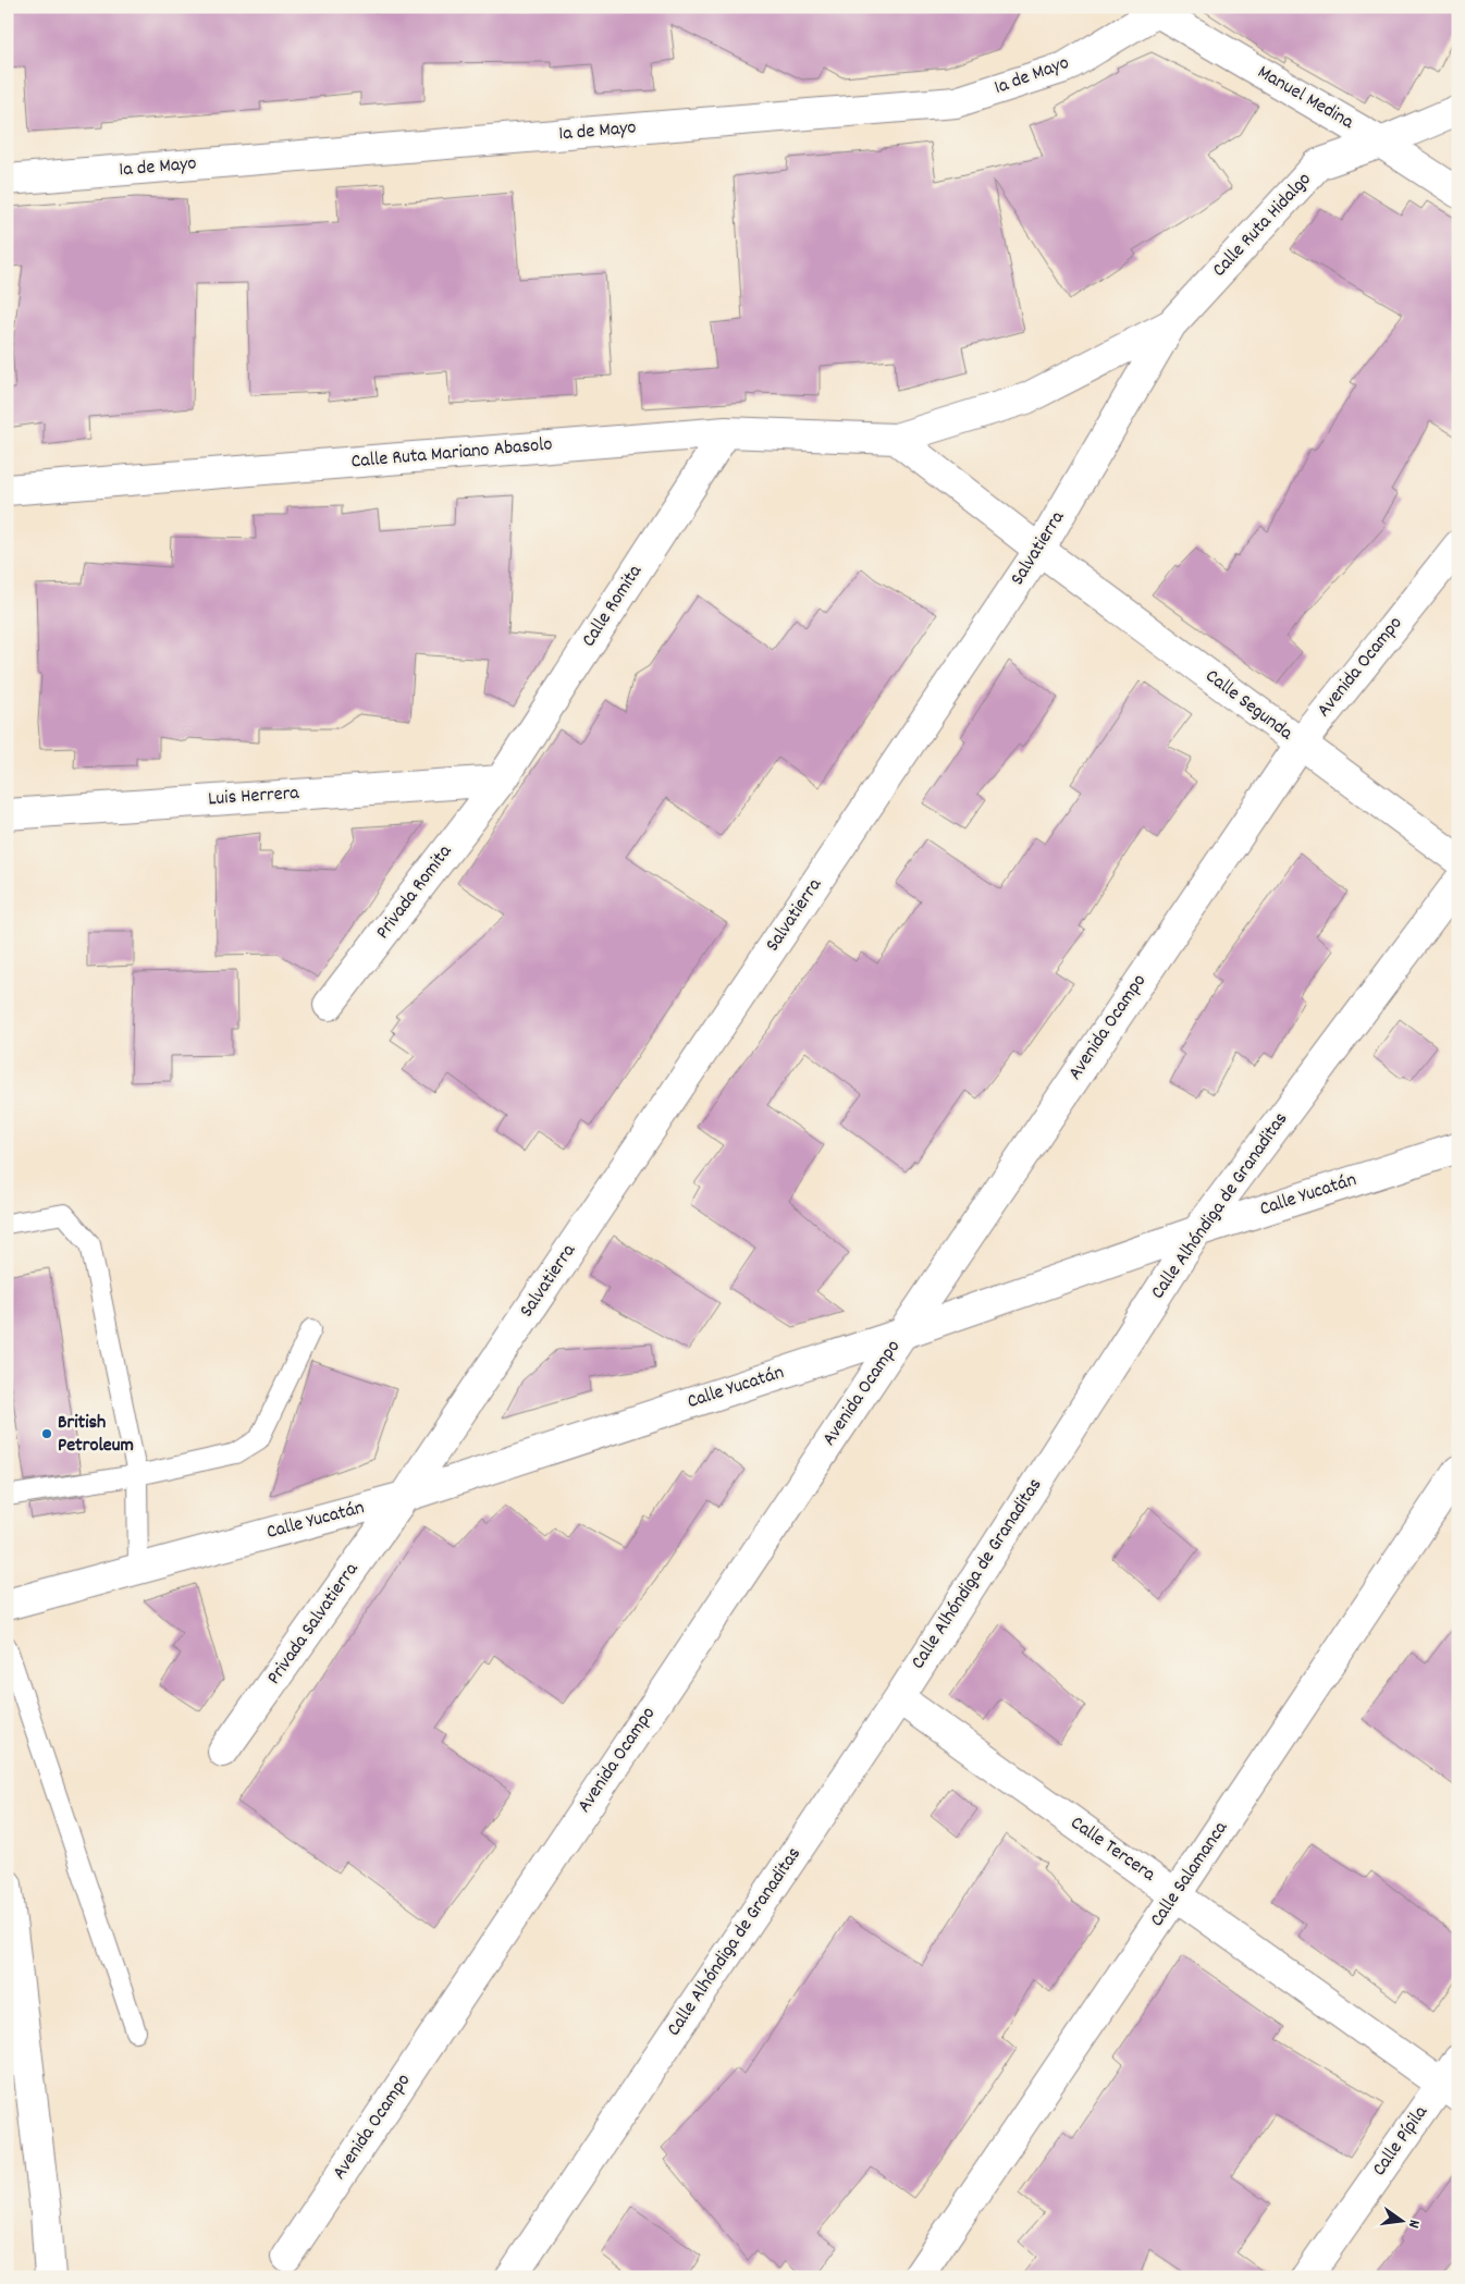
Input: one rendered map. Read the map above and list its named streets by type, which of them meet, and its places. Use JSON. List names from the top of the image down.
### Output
{
  "streets": {
    "street": [
      "1a de Mayo",
      "Manuel Medina",
      "Calle Ruta Hidalgo",
      "Calle Ruta Mariano Abasolo",
      "Salvatierra",
      "Calle Romita",
      "Avenida Ocampo",
      "Calle Segunda",
      "Luis Herrera",
      "Privada Romita",
      "Calle Yucatán",
      "Calle Alhóndiga de Granaditas",
      "Privada Salvatierra",
      "Calle Tercera",
      "Calle Salamanca",
      "Calle Pípila"
    ]
  },
  "crossings": [
    ["1a de Mayo", "Manuel Medina"],
    ["Manuel Medina", "Calle Ruta Hidalgo"],
    ["Calle Ruta Hidalgo", "Calle Ruta Mariano Abasolo"],
    ["Calle Ruta Hidalgo", "Salvatierra"],
    ["Calle Ruta Mariano Abasolo", "Salvatierra"],
    ["Calle Ruta Mariano Abasolo", "Calle Romita"],
    ["Salvatierra", "Calle Segunda"],
    ["Salvatierra", "Calle Yucatán"],
    ["Salvatierra", "Privada Salvatierra"],
    ["Calle Romita", "Luis Herrera"],
    ["Calle Romita", "Privada Romita"],
    ["Avenida Ocampo", "Calle Segunda"],
    ["Avenida Ocampo", "Calle Yucatán"],
    ["Luis Herrera", "Privada Romita"],
    ["Calle Yucatán", "Calle Alhóndiga de Granaditas"],
    ["Calle Yucatán", "Privada Salvatierra"],
    ["Calle Alhóndiga de Granaditas", "Calle Tercera"],
    ["Calle Tercera", "Calle Salamanca"],
    ["Calle Tercera", "Calle Pípila"]
  ],
  "places": ["British Petroleum"],
  "north": "right"
}
